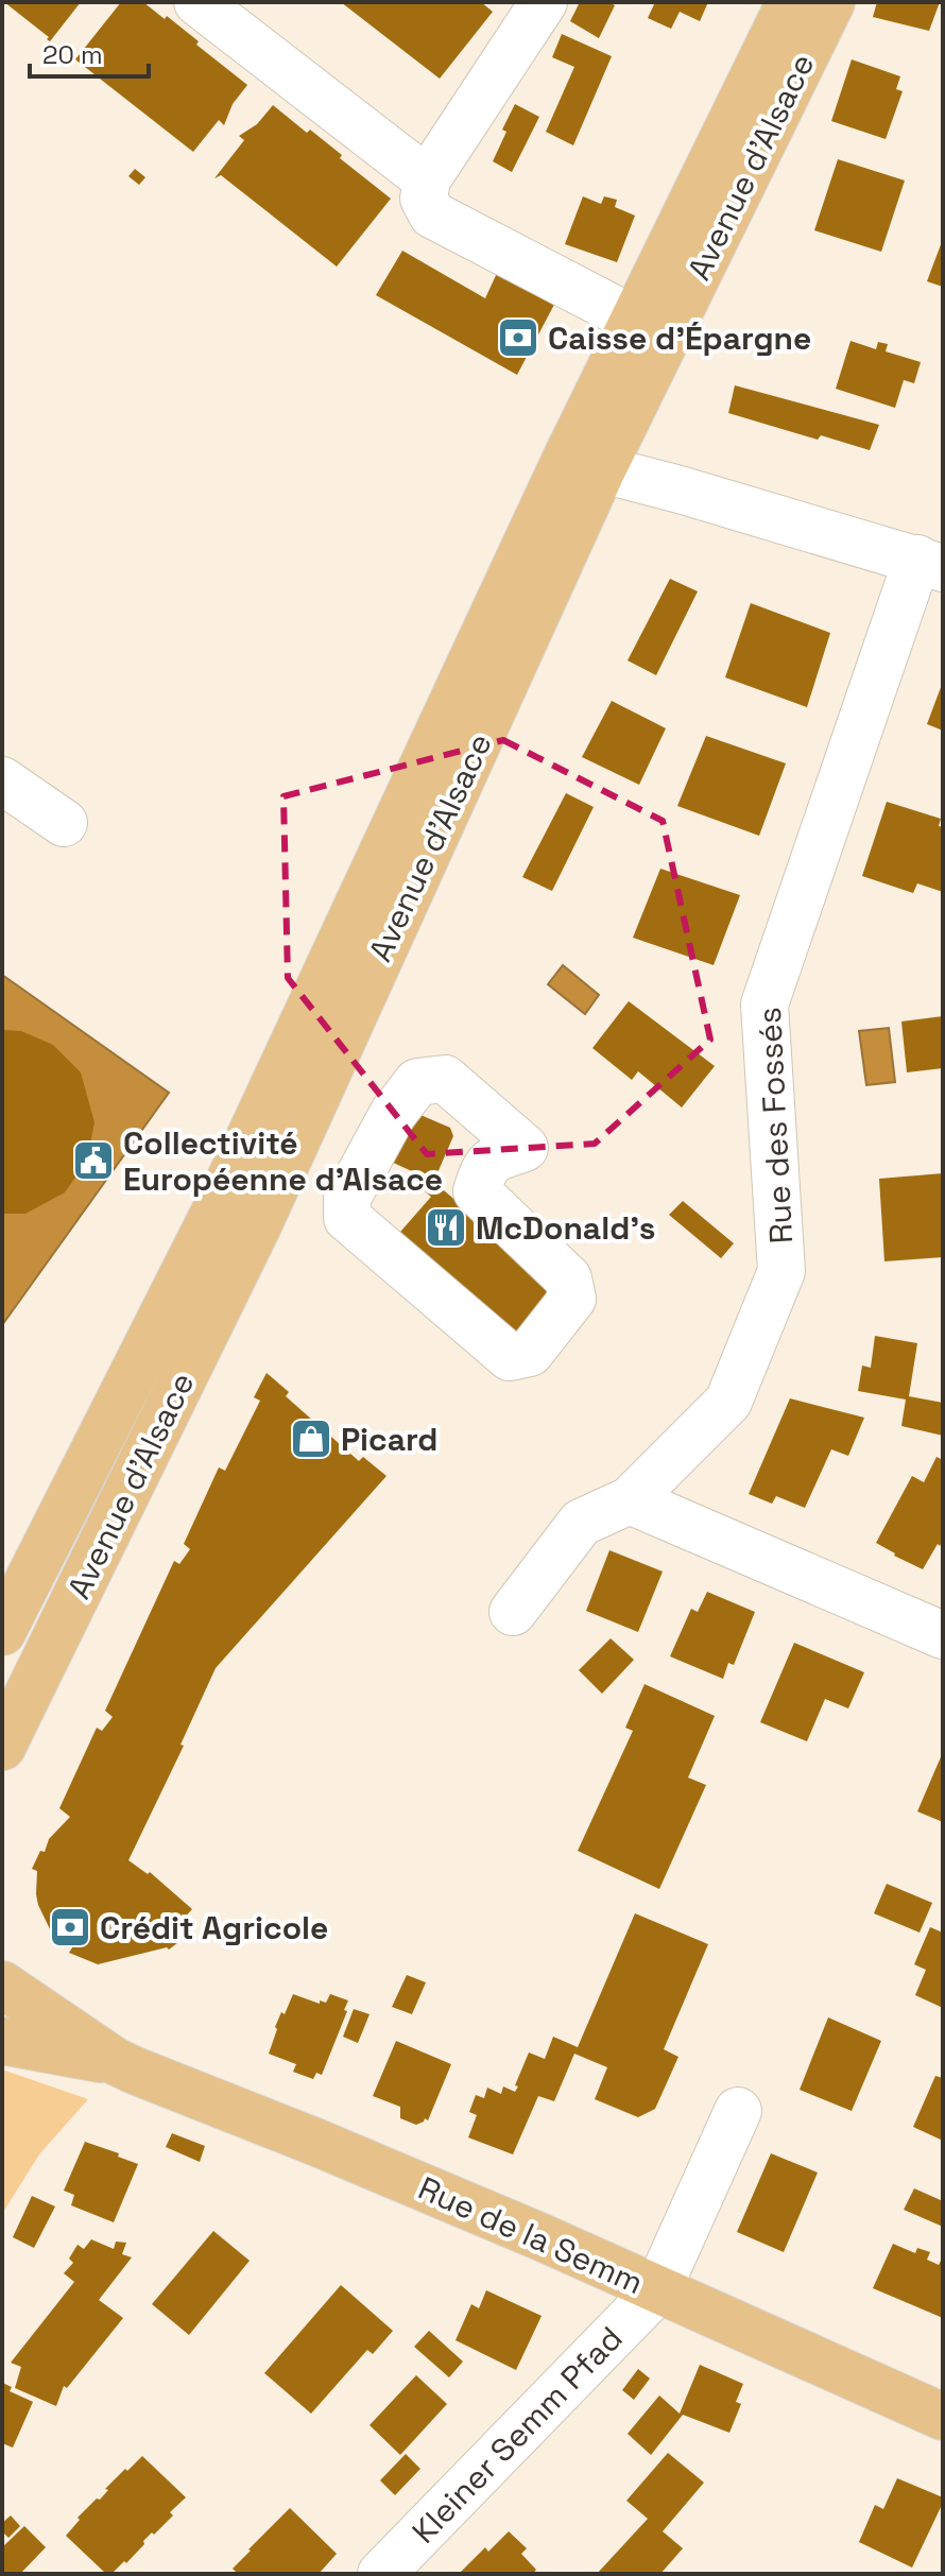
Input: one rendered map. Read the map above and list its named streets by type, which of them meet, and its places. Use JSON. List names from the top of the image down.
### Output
{
  "streets": {
    "main road": ["Avenue d'Alsace", "Rue de la Semm"],
    "street": ["Rue des Fossés", "Kleiner Semm Pfad"]
  },
  "crossings": [
    ["Rue de la Semm", "Kleiner Semm Pfad"]
  ],
  "places": {
    "bank": ["Caisse d'Épargne", "Crédit Agricole"],
    "public building": ["Collectivité Européenne d'Alsace"],
    "restaurant": ["McDonald's"],
    "shop": ["Picard"]
  },
  "scale_bar": "20 m"
}
